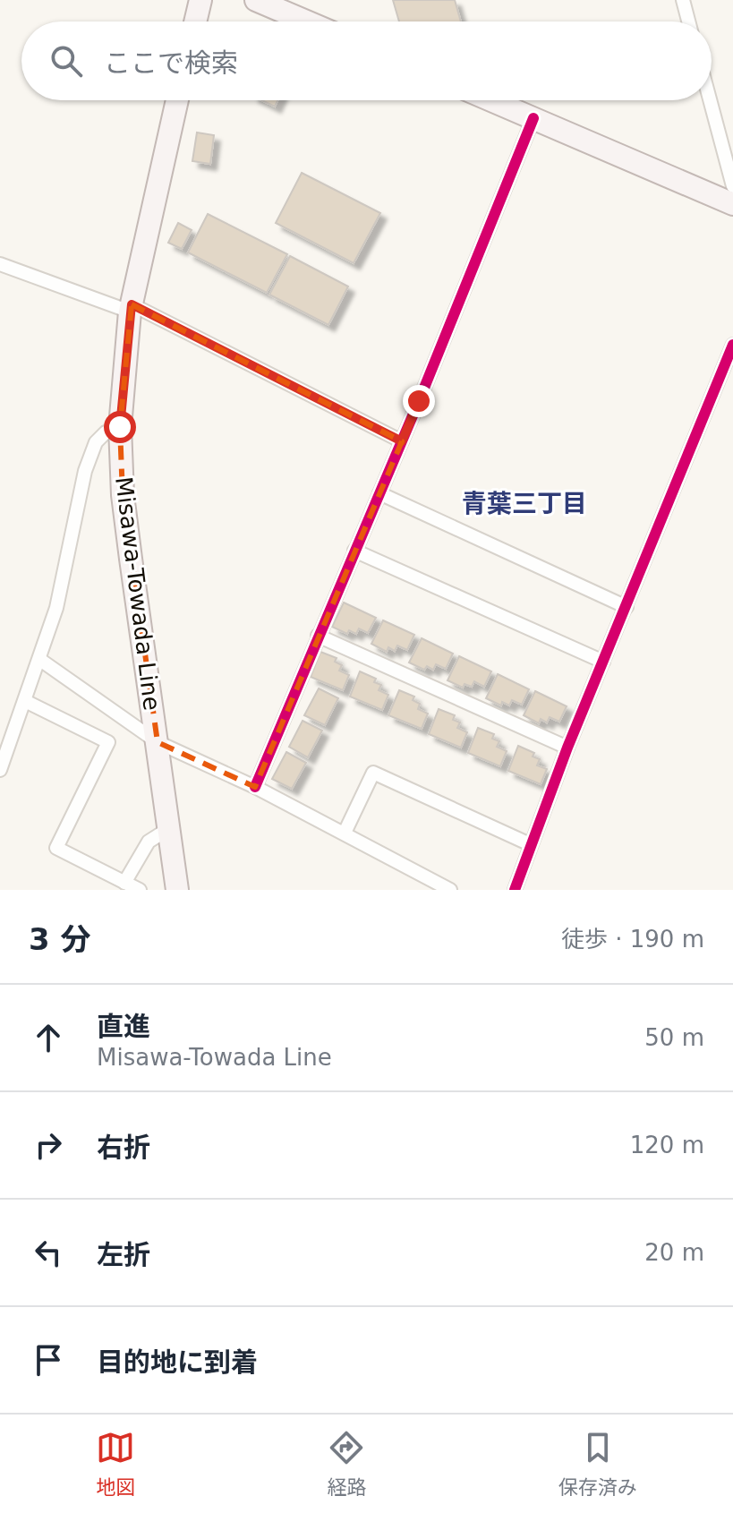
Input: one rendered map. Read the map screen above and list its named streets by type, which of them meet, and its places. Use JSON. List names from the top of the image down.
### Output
{
  "streets": {
    "main road": ["Misawa-Towada Line"]
  },
  "districts": ["青葉三丁目"],
  "page": {
    "search": "ここで検索",
    "heading": ["3 分", "徒歩 · 190 m"],
    "list": [
      ["直進", "Misawa-Towada Line", "50 m"],
      ["右折", "120 m"],
      ["左折", "20 m"],
      "目的地に到着"
    ],
    "nav": ["地図", "経路", "保存済み"]
  }
}
